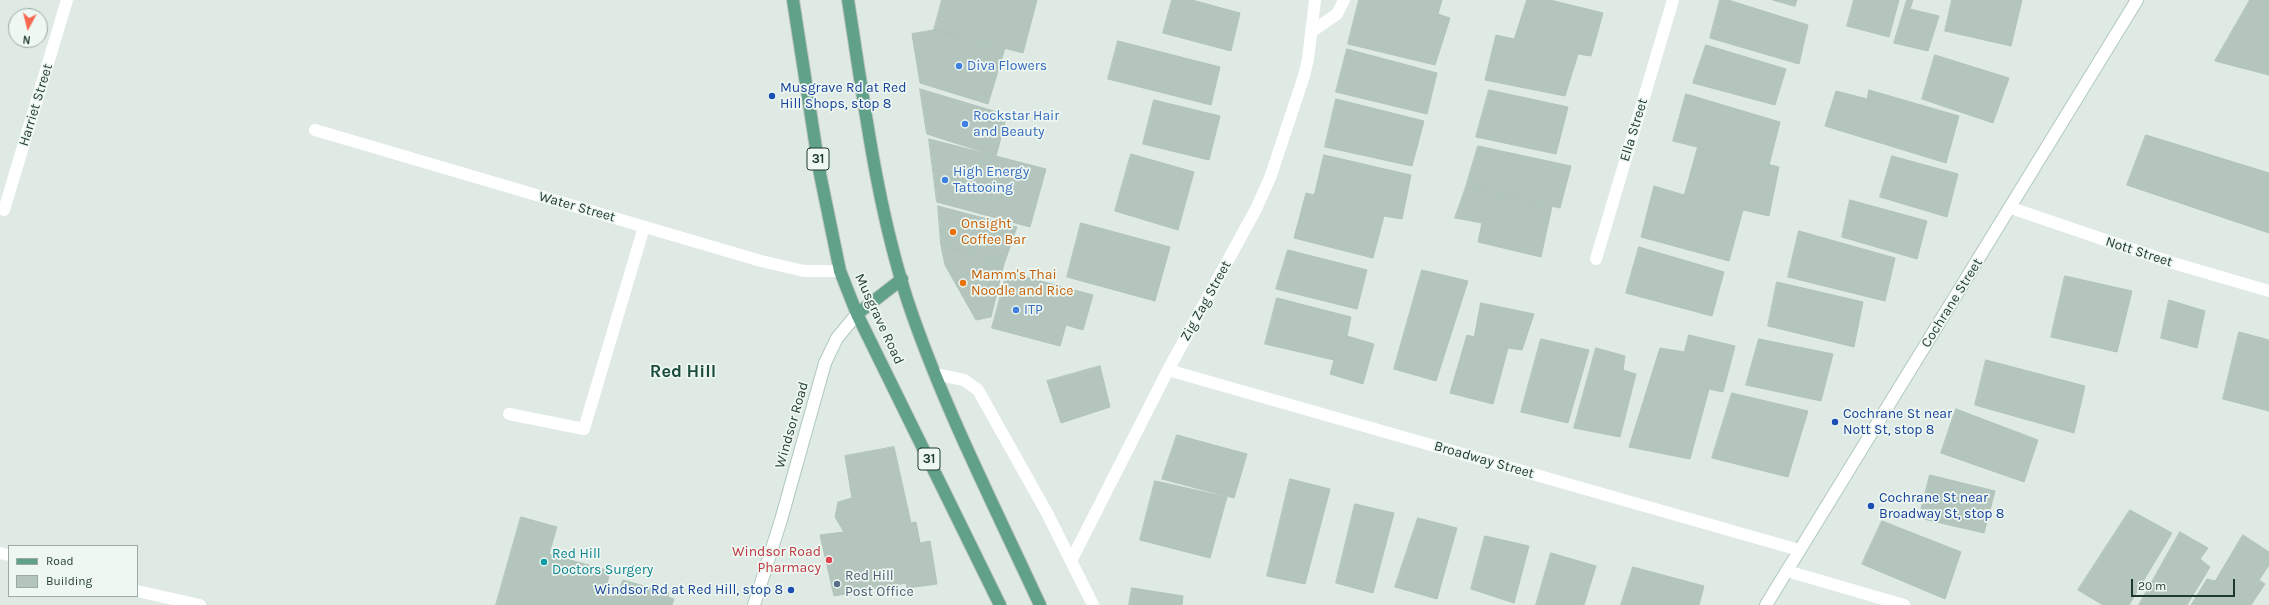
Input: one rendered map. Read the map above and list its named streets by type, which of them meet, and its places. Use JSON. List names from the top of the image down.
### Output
{
  "streets": {
    "main road": ["31", "Musgrave Road", "Windsor Road"],
    "street": [
      "Harriet Street",
      "Ella Street",
      "Water Street",
      "Nott Street",
      "Zig Zag Street",
      "Cochrane Street",
      "Broadway Street"
    ]
  },
  "crossings": [
    ["Water Street", "Musgrave Road"],
    ["Nott Street", "Cochrane Street"],
    ["Zig Zag Street", "Broadway Street"],
    ["Cochrane Street", "Broadway Street"],
    ["Musgrave Road", "Windsor Road"]
  ],
  "districts": ["Red Hill"],
  "places": [
    "Diva Flowers",
    "Musgrave Rd at Red Hill Shops, stop 8",
    "Rockstar Hair and Beauty",
    "High Energy Tattooing",
    "Onsight Coffee Bar",
    "Mamm's Thai Noodle and Rice",
    "ITP",
    "Cochrane St near Nott St, stop 8",
    "Cochrane St near Broadway St, stop 8",
    "Windsor Road Pharmacy",
    "Red Hill Doctors Surgery",
    "Red Hill Post Office",
    "Windsor Rd at Red Hill, stop 8"
  ],
  "legend": ["Road", "Building"],
  "scale_bar": "20 m",
  "north": "bottom"
}
